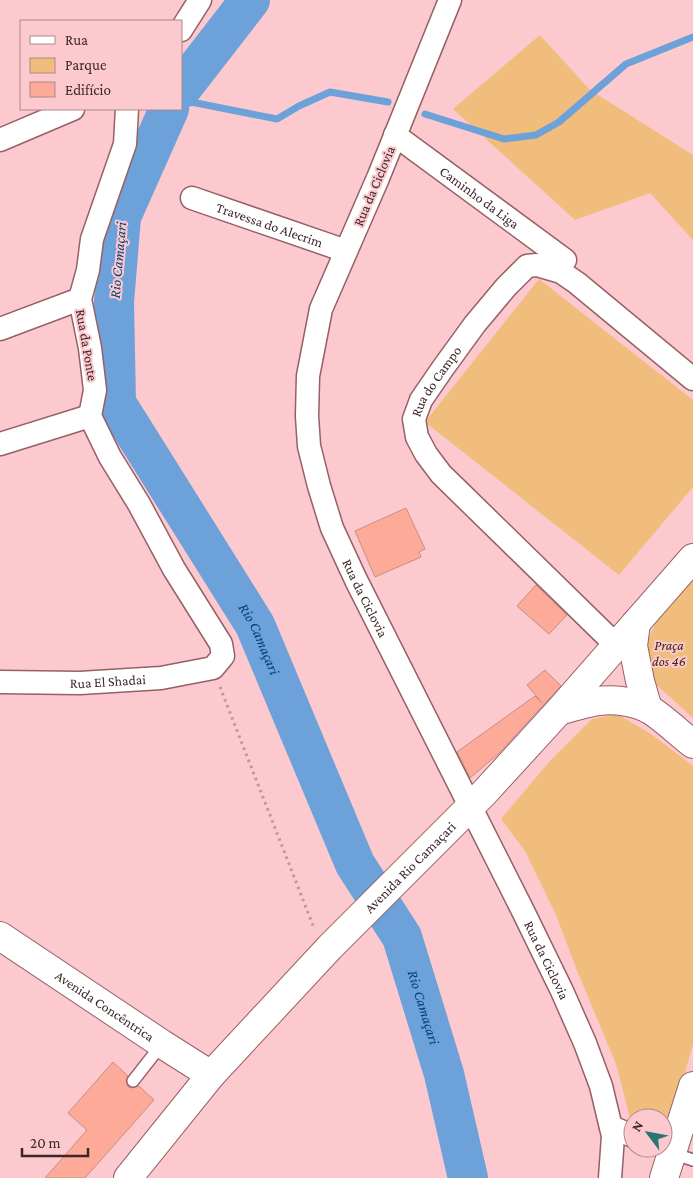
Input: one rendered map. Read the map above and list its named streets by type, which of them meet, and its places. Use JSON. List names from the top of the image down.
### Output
{
  "streets": {
    "street": [
      "Rua da Ciclovia",
      "Caminho da Liga",
      "Travessa do Alecrim",
      "Rua da Ponte",
      "Rua do Campo",
      "Rua El Shadai",
      "Avenida Rio Camaçari",
      "Avenida Concêntrica"
    ]
  },
  "crossings": [
    ["Rua da Ciclovia", "Caminho da Liga"],
    ["Rua da Ciclovia", "Travessa do Alecrim"],
    ["Rua da Ciclovia", "Avenida Rio Camaçari"],
    ["Rua do Campo", "Avenida Rio Camaçari"],
    ["Avenida Rio Camaçari", "Avenida Concêntrica"]
  ],
  "water": ["Rio Camaçari"],
  "parks": ["Praça dos 46"],
  "legend": ["Rua", "Parque", "Edifício"],
  "scale_bar": "20 m",
  "north": "top left"
}
